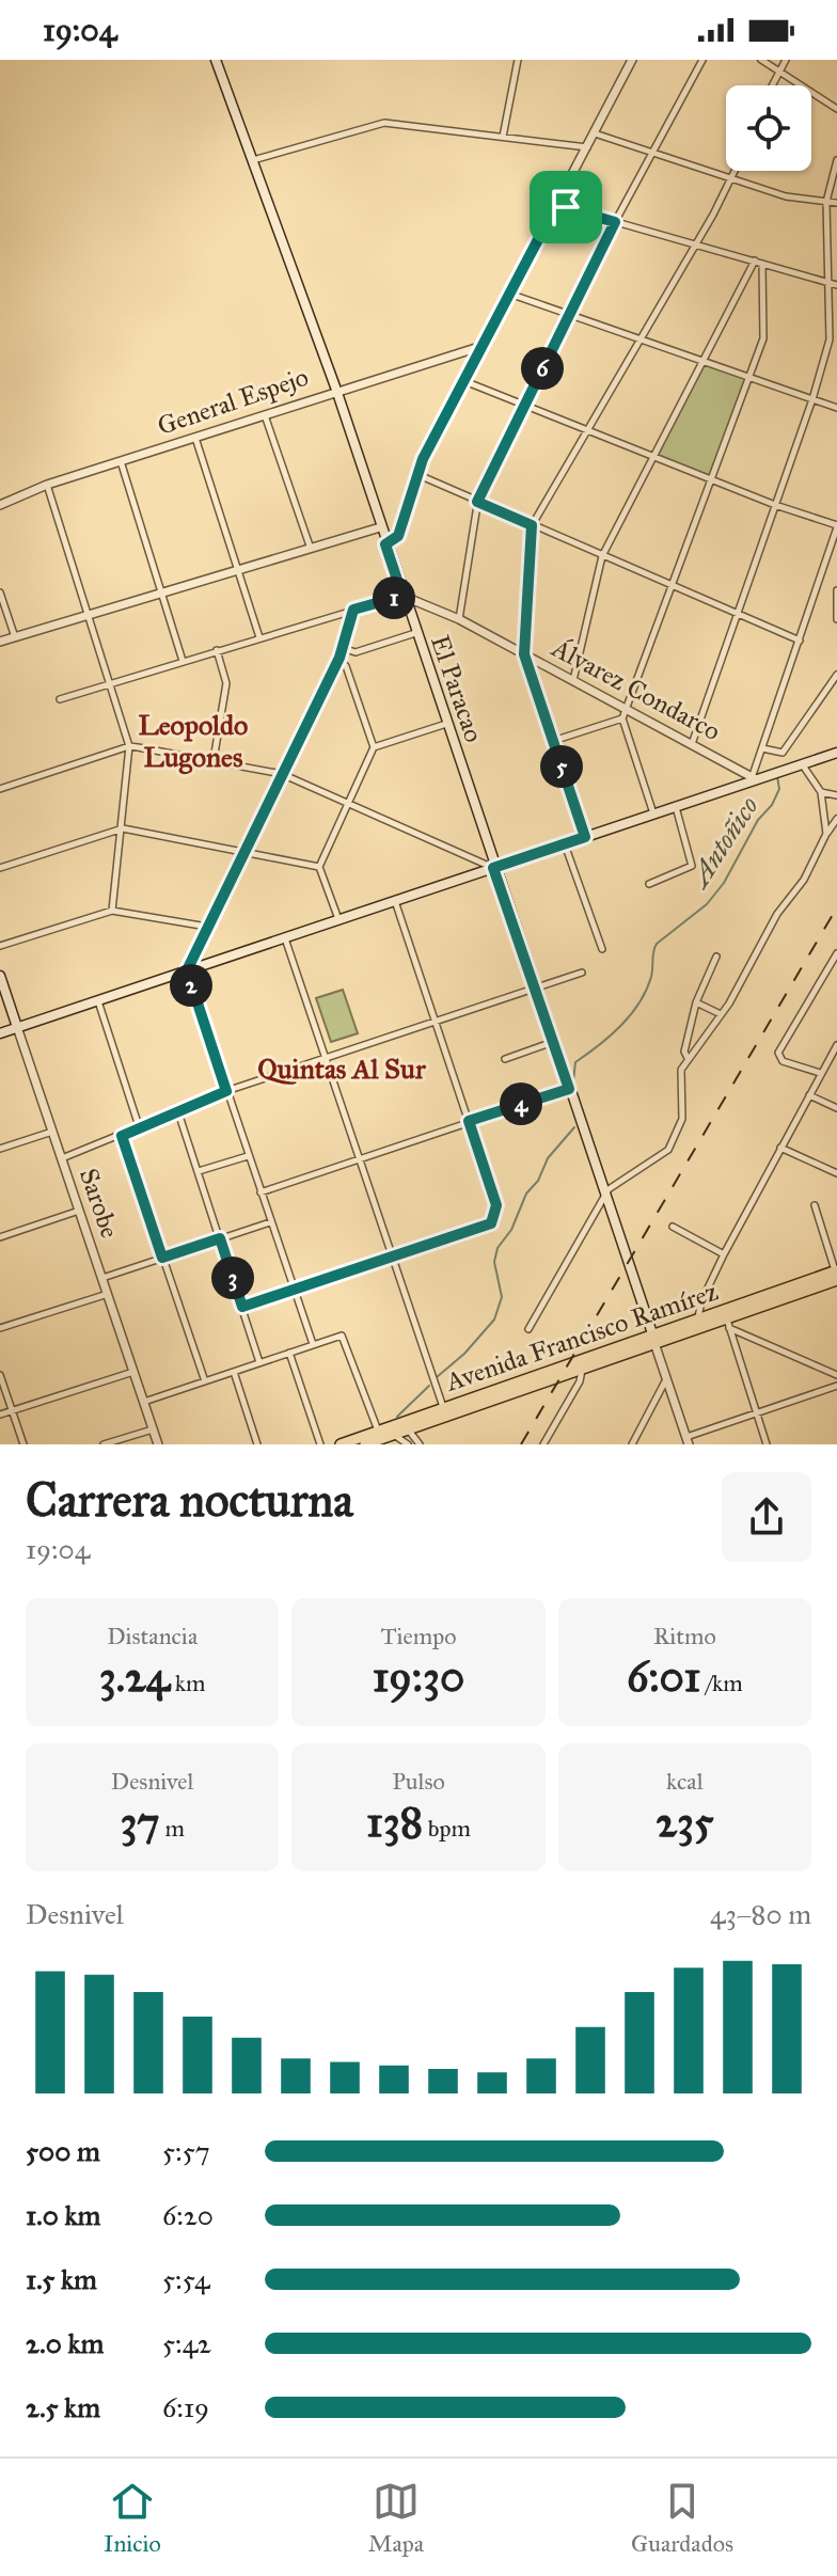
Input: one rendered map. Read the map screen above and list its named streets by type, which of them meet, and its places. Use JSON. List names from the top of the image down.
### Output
{
  "streets": {
    "main road": ["El Paracao", "Sarobe", "Avenida Francisco Ramírez"],
    "street": ["General Espejo", "Álvarez Condarco"]
  },
  "crossings": [
    ["General Espejo", "El Paracao"],
    ["El Paracao", "Álvarez Condarco"],
    ["El Paracao", "Avenida Francisco Ramírez"]
  ],
  "districts": ["Leopoldo Lugones", "Quintas Al Sur"],
  "water": ["Antoñico"],
  "page": {
    "status": "19:04",
    "pins": [
      "6",
      "1",
      "5",
      "2",
      "4",
      "3"
    ],
    "heading": ["Carrera nocturna", "19:04"],
    "stats": [
      ["Distancia", "3.24 km"],
      ["Tiempo", "19:30"],
      ["Ritmo", "6:01 /km"],
      ["Desnivel", "37 m"],
      ["Pulso", "138 bpm"],
      ["kcal", "235"]
    ],
    "chart": ["Desnivel", "43–80 m"],
    "list": [
      {
        "name": "500 m",
        "note": "5:57"
      },
      {
        "name": "1.0 km",
        "note": "6:20"
      },
      {
        "name": "1.5 km",
        "note": "5:54"
      },
      {
        "name": "2.0 km",
        "note": "5:42"
      },
      {
        "name": "2.5 km",
        "note": "6:19"
      }
    ],
    "tabs": ["Inicio", "Mapa", "Guardados"]
  }
}
